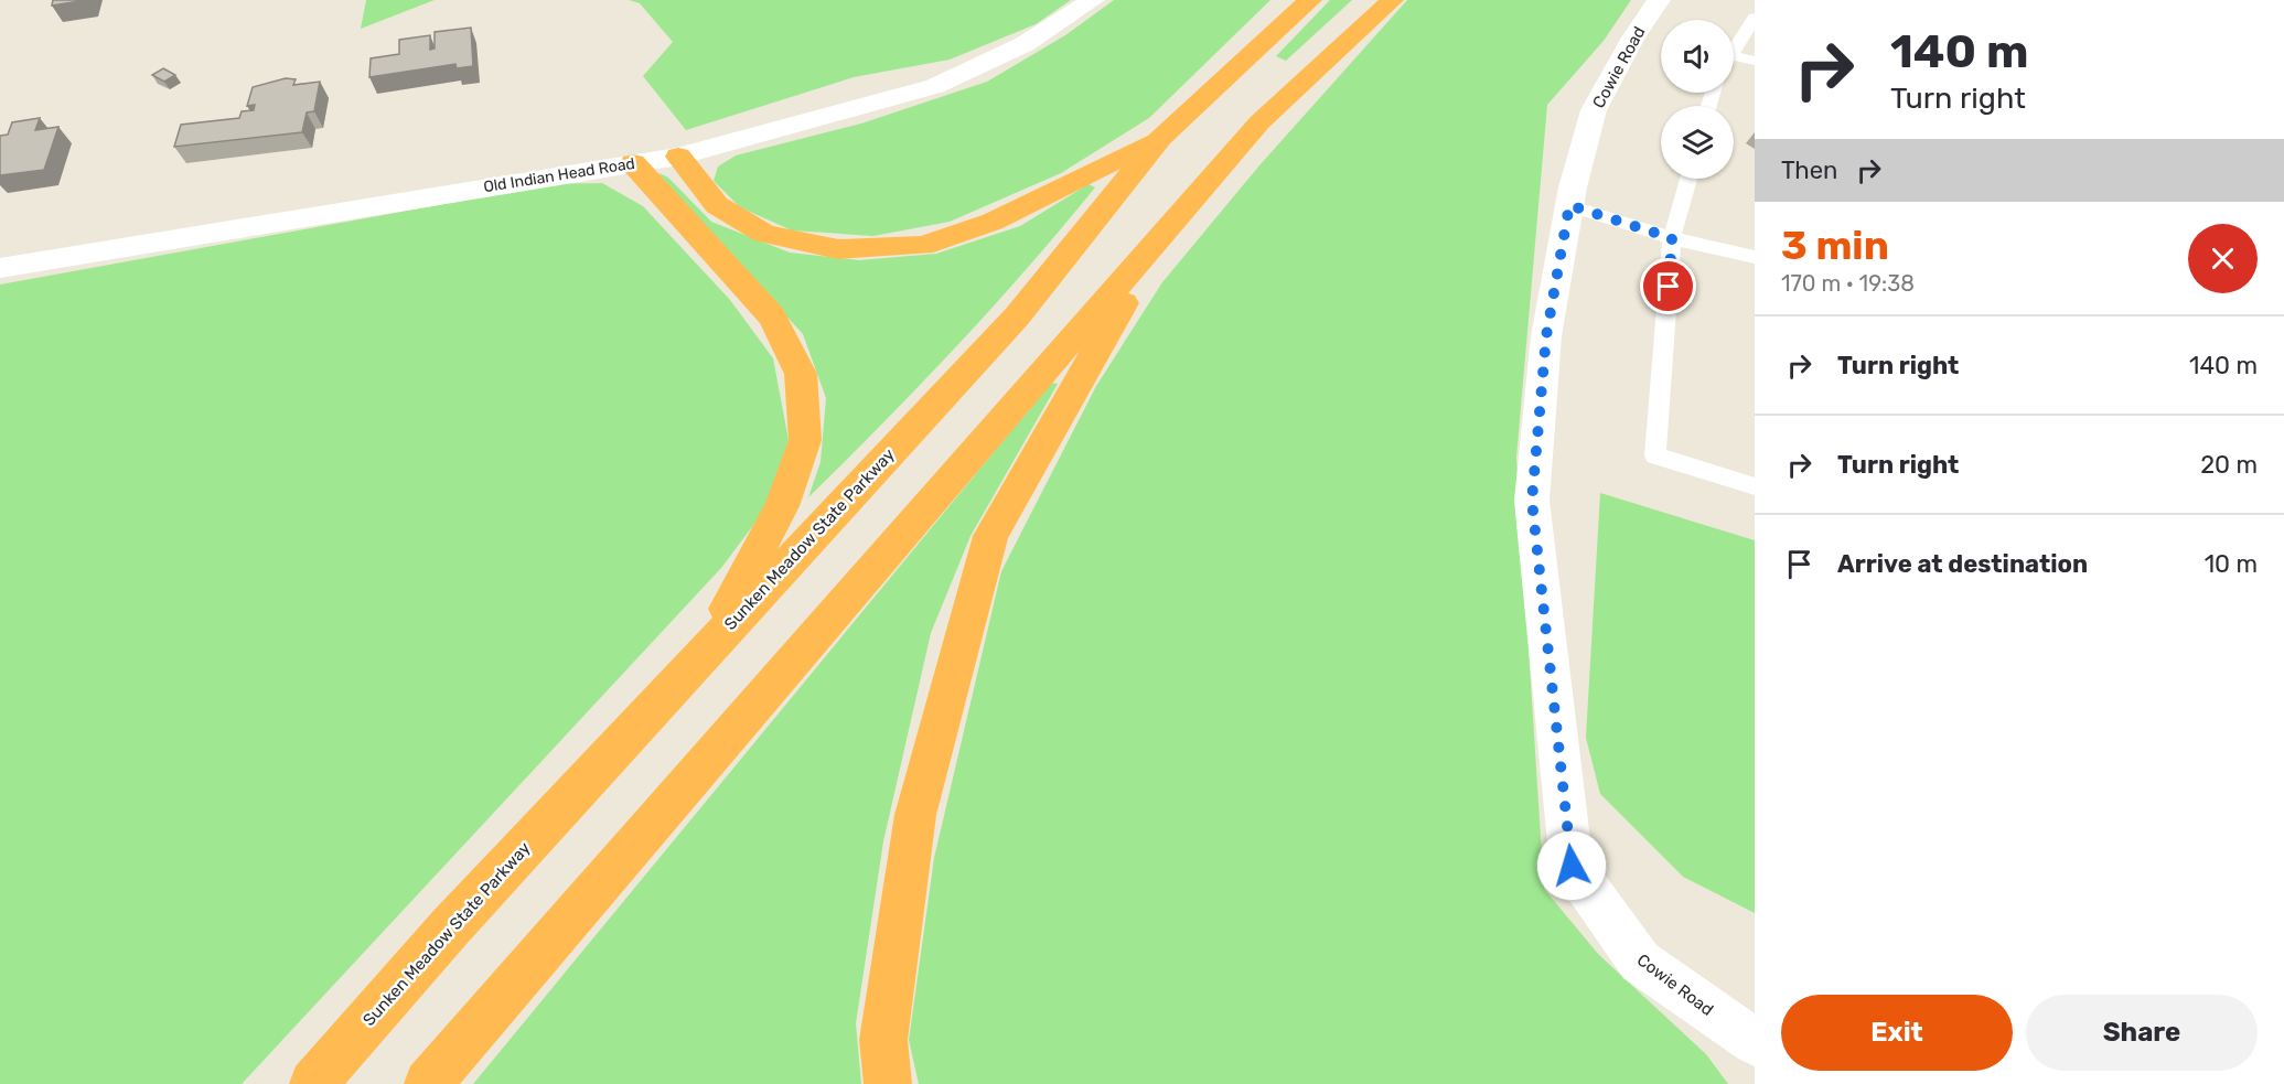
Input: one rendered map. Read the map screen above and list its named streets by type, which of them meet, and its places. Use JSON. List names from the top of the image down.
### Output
{
  "streets": {
    "highway": ["Sunken Meadow State Parkway"],
    "street": ["Cowie Road", "Old Indian Head Road"]
  },
  "page": {
    "turn": ["140 m", "Turn right"],
    "then": "Then",
    "heading": ["3 min", "170 m · 19:38"],
    "list": [
      {
        "name": "Turn right",
        "value": "140 m"
      },
      {
        "name": "Turn right",
        "value": "20 m"
      },
      {
        "name": "Arrive at destination",
        "value": "10 m"
      }
    ],
    "buttons": ["Exit", "Share"]
  }
}
